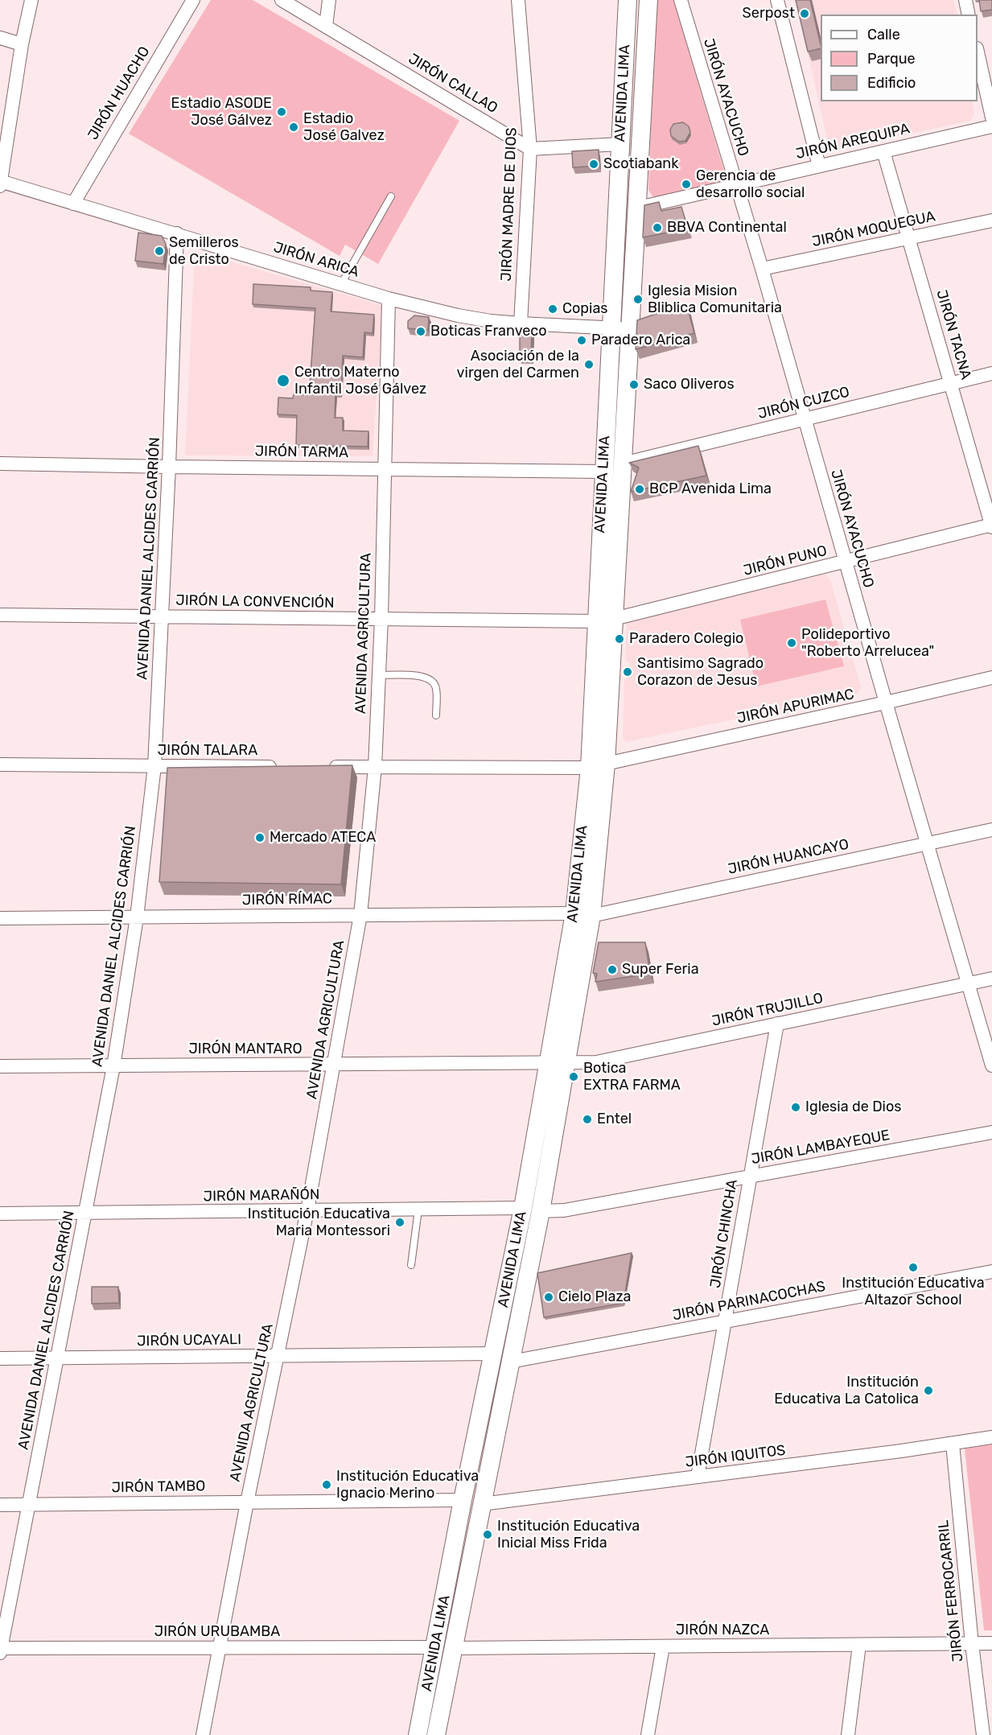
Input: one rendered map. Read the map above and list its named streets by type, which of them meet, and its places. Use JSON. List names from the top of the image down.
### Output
{
  "streets": {
    "main road": ["AVENIDA LIMA"],
    "street": [
      "JIRÓN CALLAO",
      "JIRÓN HUACHO",
      "JIRÓN AYACUCHO",
      "JIRÓN AREQUIPA",
      "JIRÓN MADRE DE DIOS",
      "JIRÓN MOQUEGUA",
      "JIRÓN ARICA",
      "JIRÓN TACNA",
      "JIRÓN CUZCO",
      "JIRÓN TARMA",
      "AVENIDA DANIEL ALCIDES CARRIÓN",
      "JIRÓN PUNO",
      "JIRÓN LA CONVENCIÓN",
      "AVENIDA AGRICULTURA",
      "JIRÓN APURIMAC",
      "JIRÓN TALARA",
      "JIRÓN HUANCAYO",
      "JIRÓN RÍMAC",
      "JIRÓN TRUJILLO",
      "JIRÓN MANTARO",
      "JIRÓN LAMBAYEQUE",
      "JIRÓN MARAÑÓN",
      "JIRÓN CHINCHA",
      "JIRÓN PARINACOCHAS",
      "JIRÓN UCAYALI",
      "JIRÓN IQUITOS",
      "JIRÓN TAMBO",
      "JIRÓN FERROCARRIL",
      "JIRÓN NAZCA",
      "JIRÓN URUBAMBA"
    ]
  },
  "crossings": [
    ["JIRÓN CALLAO", "JIRÓN MADRE DE DIOS"],
    ["JIRÓN HUACHO", "JIRÓN ARICA"],
    ["AVENIDA LIMA", "JIRÓN AREQUIPA"],
    ["AVENIDA LIMA", "JIRÓN ARICA"],
    ["AVENIDA LIMA", "JIRÓN CUZCO"],
    ["AVENIDA LIMA", "JIRÓN TARMA"],
    ["AVENIDA LIMA", "JIRÓN PUNO"],
    ["AVENIDA LIMA", "JIRÓN LA CONVENCIÓN"],
    ["AVENIDA LIMA", "JIRÓN APURIMAC"],
    ["AVENIDA LIMA", "JIRÓN HUANCAYO"],
    ["AVENIDA LIMA", "JIRÓN RÍMAC"],
    ["AVENIDA LIMA", "JIRÓN TRUJILLO"],
    ["AVENIDA LIMA", "JIRÓN MANTARO"],
    ["AVENIDA LIMA", "JIRÓN LAMBAYEQUE"],
    ["AVENIDA LIMA", "JIRÓN MARAÑÓN"],
    ["AVENIDA LIMA", "JIRÓN PARINACOCHAS"],
    ["AVENIDA LIMA", "JIRÓN UCAYALI"],
    ["AVENIDA LIMA", "JIRÓN IQUITOS"],
    ["AVENIDA LIMA", "JIRÓN TAMBO"],
    ["AVENIDA LIMA", "JIRÓN NAZCA"],
    ["AVENIDA LIMA", "JIRÓN URUBAMBA"],
    ["JIRÓN AYACUCHO", "JIRÓN AREQUIPA"],
    ["JIRÓN AYACUCHO", "JIRÓN MOQUEGUA"],
    ["JIRÓN AYACUCHO", "JIRÓN CUZCO"],
    ["JIRÓN AYACUCHO", "JIRÓN PUNO"],
    ["JIRÓN AYACUCHO", "JIRÓN APURIMAC"],
    ["JIRÓN AYACUCHO", "JIRÓN HUANCAYO"],
    ["JIRÓN AYACUCHO", "JIRÓN TRUJILLO"],
    ["JIRÓN AREQUIPA", "JIRÓN TACNA"],
    ["JIRÓN MADRE DE DIOS", "JIRÓN ARICA"],
    ["JIRÓN MOQUEGUA", "JIRÓN TACNA"],
    ["JIRÓN ARICA", "AVENIDA DANIEL ALCIDES CARRIÓN"],
    ["JIRÓN ARICA", "AVENIDA AGRICULTURA"],
    ["JIRÓN TACNA", "JIRÓN CUZCO"],
    ["JIRÓN TACNA", "JIRÓN PUNO"],
    ["JIRÓN TARMA", "AVENIDA DANIEL ALCIDES CARRIÓN"],
    ["JIRÓN TARMA", "AVENIDA AGRICULTURA"],
    ["AVENIDA DANIEL ALCIDES CARRIÓN", "JIRÓN LA CONVENCIÓN"],
    ["AVENIDA DANIEL ALCIDES CARRIÓN", "JIRÓN TALARA"],
    ["AVENIDA DANIEL ALCIDES CARRIÓN", "JIRÓN RÍMAC"],
    ["AVENIDA DANIEL ALCIDES CARRIÓN", "JIRÓN MANTARO"],
    ["AVENIDA DANIEL ALCIDES CARRIÓN", "JIRÓN MARAÑÓN"],
    ["AVENIDA DANIEL ALCIDES CARRIÓN", "JIRÓN UCAYALI"],
    ["AVENIDA DANIEL ALCIDES CARRIÓN", "JIRÓN TAMBO"],
    ["AVENIDA DANIEL ALCIDES CARRIÓN", "JIRÓN URUBAMBA"],
    ["JIRÓN PUNO", "JIRÓN LA CONVENCIÓN"],
    ["JIRÓN LA CONVENCIÓN", "AVENIDA AGRICULTURA"],
    ["AVENIDA AGRICULTURA", "JIRÓN RÍMAC"],
    ["AVENIDA AGRICULTURA", "JIRÓN MANTARO"],
    ["AVENIDA AGRICULTURA", "JIRÓN MARAÑÓN"],
    ["AVENIDA AGRICULTURA", "JIRÓN UCAYALI"],
    ["AVENIDA AGRICULTURA", "JIRÓN TAMBO"],
    ["AVENIDA AGRICULTURA", "JIRÓN URUBAMBA"],
    ["JIRÓN HUANCAYO", "JIRÓN RÍMAC"],
    ["JIRÓN TRUJILLO", "JIRÓN MANTARO"],
    ["JIRÓN TRUJILLO", "JIRÓN CHINCHA"],
    ["JIRÓN LAMBAYEQUE", "JIRÓN MARAÑÓN"],
    ["JIRÓN LAMBAYEQUE", "JIRÓN CHINCHA"],
    ["JIRÓN CHINCHA", "JIRÓN PARINACOCHAS"],
    ["JIRÓN CHINCHA", "JIRÓN IQUITOS"],
    ["JIRÓN IQUITOS", "JIRÓN FERROCARRIL"],
    ["JIRÓN FERROCARRIL", "JIRÓN NAZCA"]
  ],
  "places": [
    "Serpost",
    "Estadio ASODE José Gálvez",
    "Estadio José Galvez",
    "Scotiabank",
    "Gerencia de desarrollo social",
    "BBVA Continental",
    "Semilleros de Cristo",
    "Iglesia Mision Bliblica Comunitaria",
    "Copias",
    "Boticas Franveco",
    "Paradero Arica",
    "Asociación de la virgen del Carmen",
    "Centro Materno Infantil José Gálvez",
    "Saco Oliveros",
    "BCP Avenida Lima",
    "Paradero Colegio",
    "Polideportivo \"Roberto Arrelucea\"",
    "Santisimo Sagrado Corazon de Jesus",
    "Mercado ATECA",
    "Super Feria",
    "Botica EXTRA FARMA",
    "Iglesia de Dios",
    "Entel",
    "Institución Educativa Maria Montessori",
    "Institución Educativa Altazor School",
    "Cielo Plaza",
    "Institución Educativa La Catolica",
    "Institución Educativa Ignacio Merino",
    "Institución Educativa Inicial Miss Frida"
  ],
  "legend": ["Calle", "Parque", "Edificio"]
}
